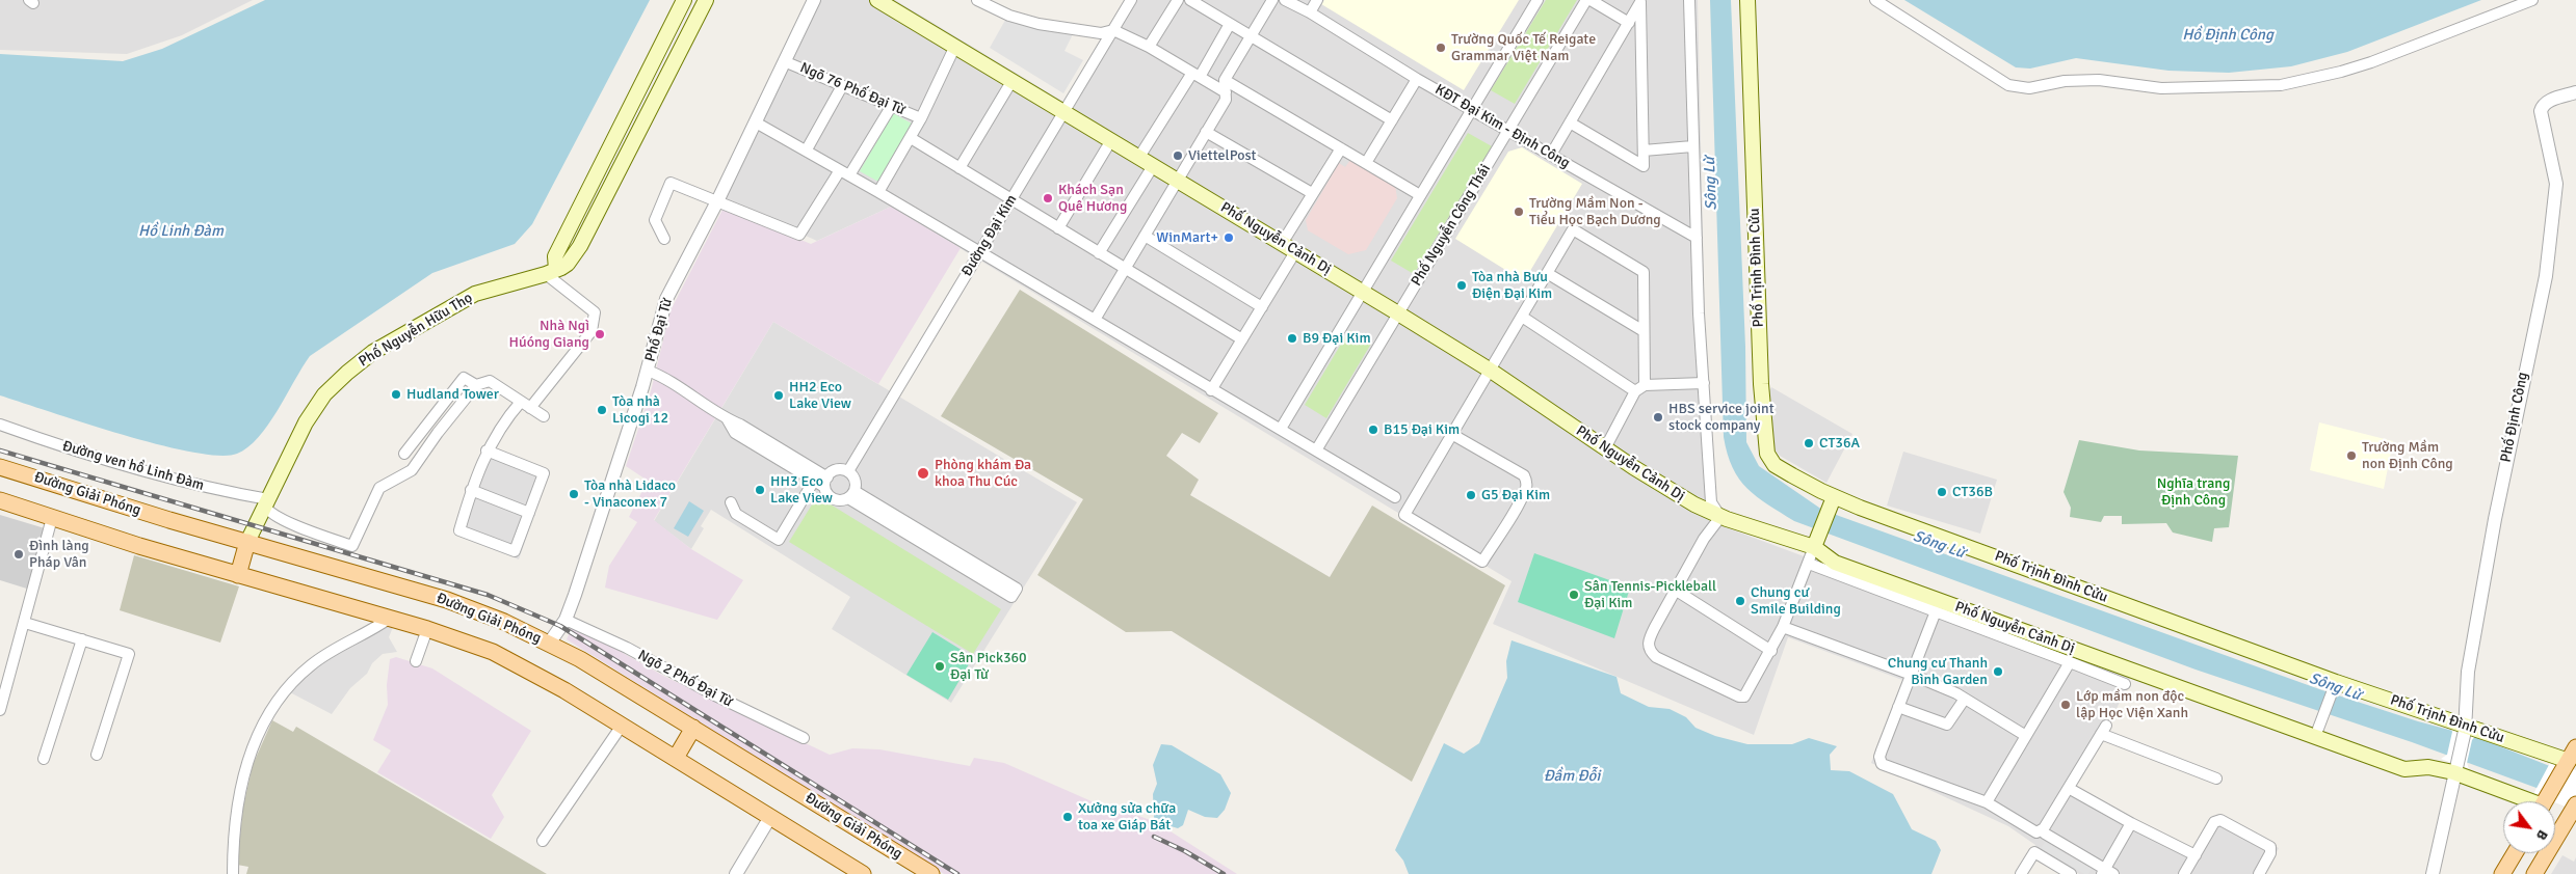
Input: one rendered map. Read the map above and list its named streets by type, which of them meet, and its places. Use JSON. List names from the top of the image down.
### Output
{
  "streets": {
    "main road": [
      "Phố Nguyễn Cảnh Dị",
      "Phố Trịnh Đình Cửu",
      "Phố Nguyễn Hữu Thọ",
      "Đường Giải Phóng"
    ],
    "street": [
      "Ngõ 76 Phố Đại Từ",
      "KĐT Đại Kim - Định Công",
      "Phố Nguyễn Công Thái",
      "Đường Đại Kim",
      "Phố Đại Từ",
      "Phố Định Công",
      "Đường ven hồ Linh Đàm",
      "Ngõ 2 Phố Đại Từ"
    ]
  },
  "crossings": [
    ["Ngõ 76 Phố Đại Từ", "Phố Đại Từ"],
    ["KĐT Đại Kim - Định Công", "Phố Nguyễn Công Thái"],
    ["Phố Nguyễn Công Thái", "Phố Nguyễn Cảnh Dị"],
    ["Đường Đại Kim", "Phố Nguyễn Cảnh Dị"],
    ["Phố Nguyễn Cảnh Dị", "Phố Định Công"],
    ["Phố Trịnh Đình Cửu", "Phố Định Công"],
    ["Phố Nguyễn Hữu Thọ", "Đường ven hồ Linh Đàm"],
    ["Phố Nguyễn Hữu Thọ", "Đường Giải Phóng"],
    ["Phố Đại Từ", "Đường Giải Phóng"],
    ["Phố Đại Từ", "Ngõ 2 Phố Đại Từ"]
  ],
  "water": [
    "Hồ Định Công",
    "Sông Lừ",
    "Hồ Linh Đàm",
    "Đầm Đỗi"
  ],
  "parks": ["Nghĩa trang Định Công"],
  "places": [
    "Trường Quốc Tế Reigate Grammar Việt Nam",
    "ViettelPost",
    "Khách Sạn Quê Hương",
    "Trường Mầm Non - Tiểu Học Bạch Dương",
    "WinMart+",
    "Tòa nhà Bưu Điện Đại Kim",
    "Nhà Ngì Húóng Giang",
    "B9 Đại Kim",
    "Hudland Tower",
    "HH2 Eco Lake View",
    "Tòa nhà Licogi 12",
    "HBS service joint stock company",
    "B15 Đại Kim",
    "CT36A",
    "Trường Mầm non Định Công",
    "Phòng khám Đa khoa Thu Cúc",
    "HH3 Eco Lake View",
    "CT36B",
    "Tòa nhà Lidaco - Vinaconex 7",
    "G5 Đại Kim",
    "Đình làng Pháp Vân",
    "Sân Tennis-Pickleball Đại Kim",
    "Chung cư Smile Building",
    "Sân Pick360 Đại Từ",
    "Chung cư Thanh Bình Garden",
    "Lớp mầm non độc lập Học Viện Xanh",
    "Xưởng sửa chữa toa xe Giáp Bát"
  ],
  "north": "bottom right"
}
